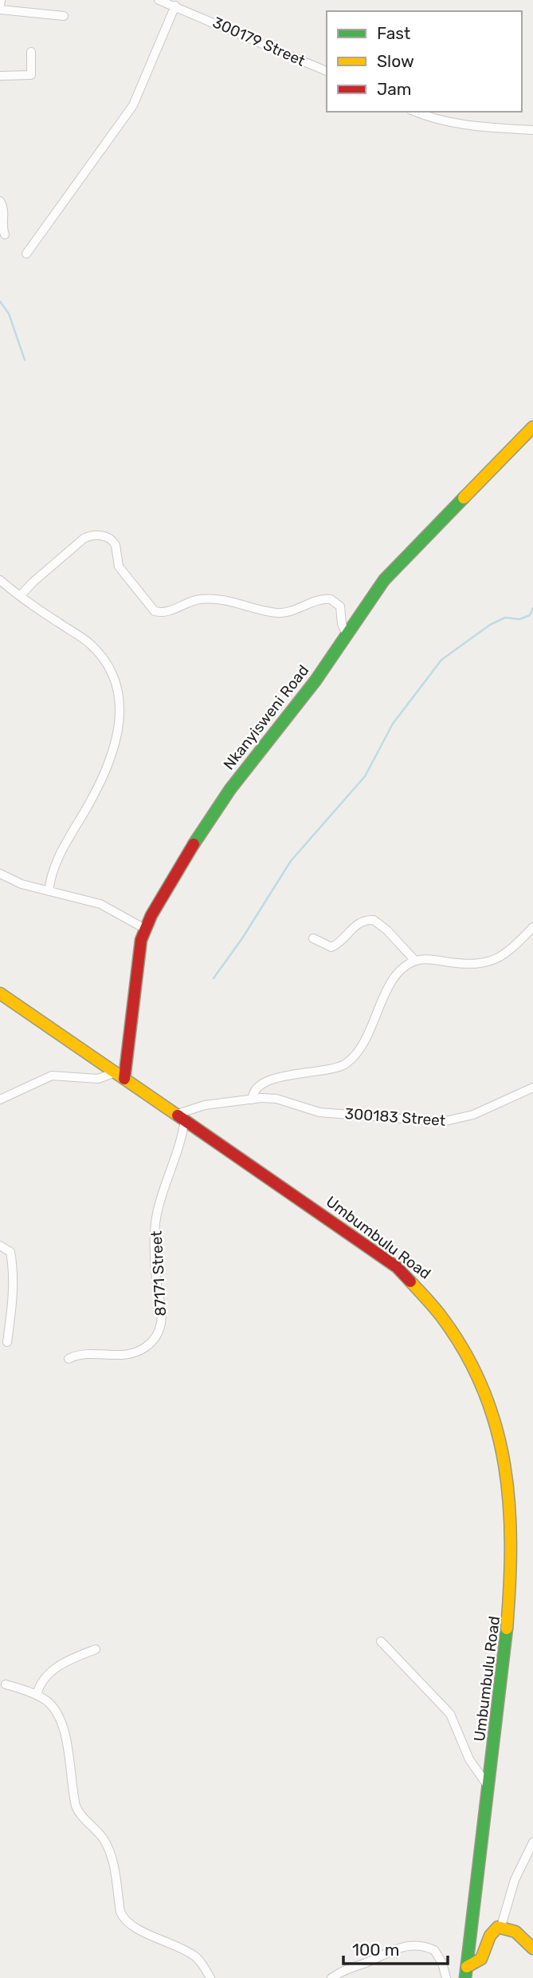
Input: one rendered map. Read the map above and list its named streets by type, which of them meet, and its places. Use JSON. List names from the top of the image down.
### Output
{
  "streets": {
    "main road": ["Nkanyisweni Road", "Umbumbulu Road"],
    "street": ["300179 Street", "300183 Street", "87171 Street"]
  },
  "crossings": [
    ["Nkanyisweni Road", "Umbumbulu Road"],
    ["Umbumbulu Road", "87171 Street"]
  ],
  "legend": ["Fast", "Slow", "Jam"],
  "scale_bar": "100 m"
}
